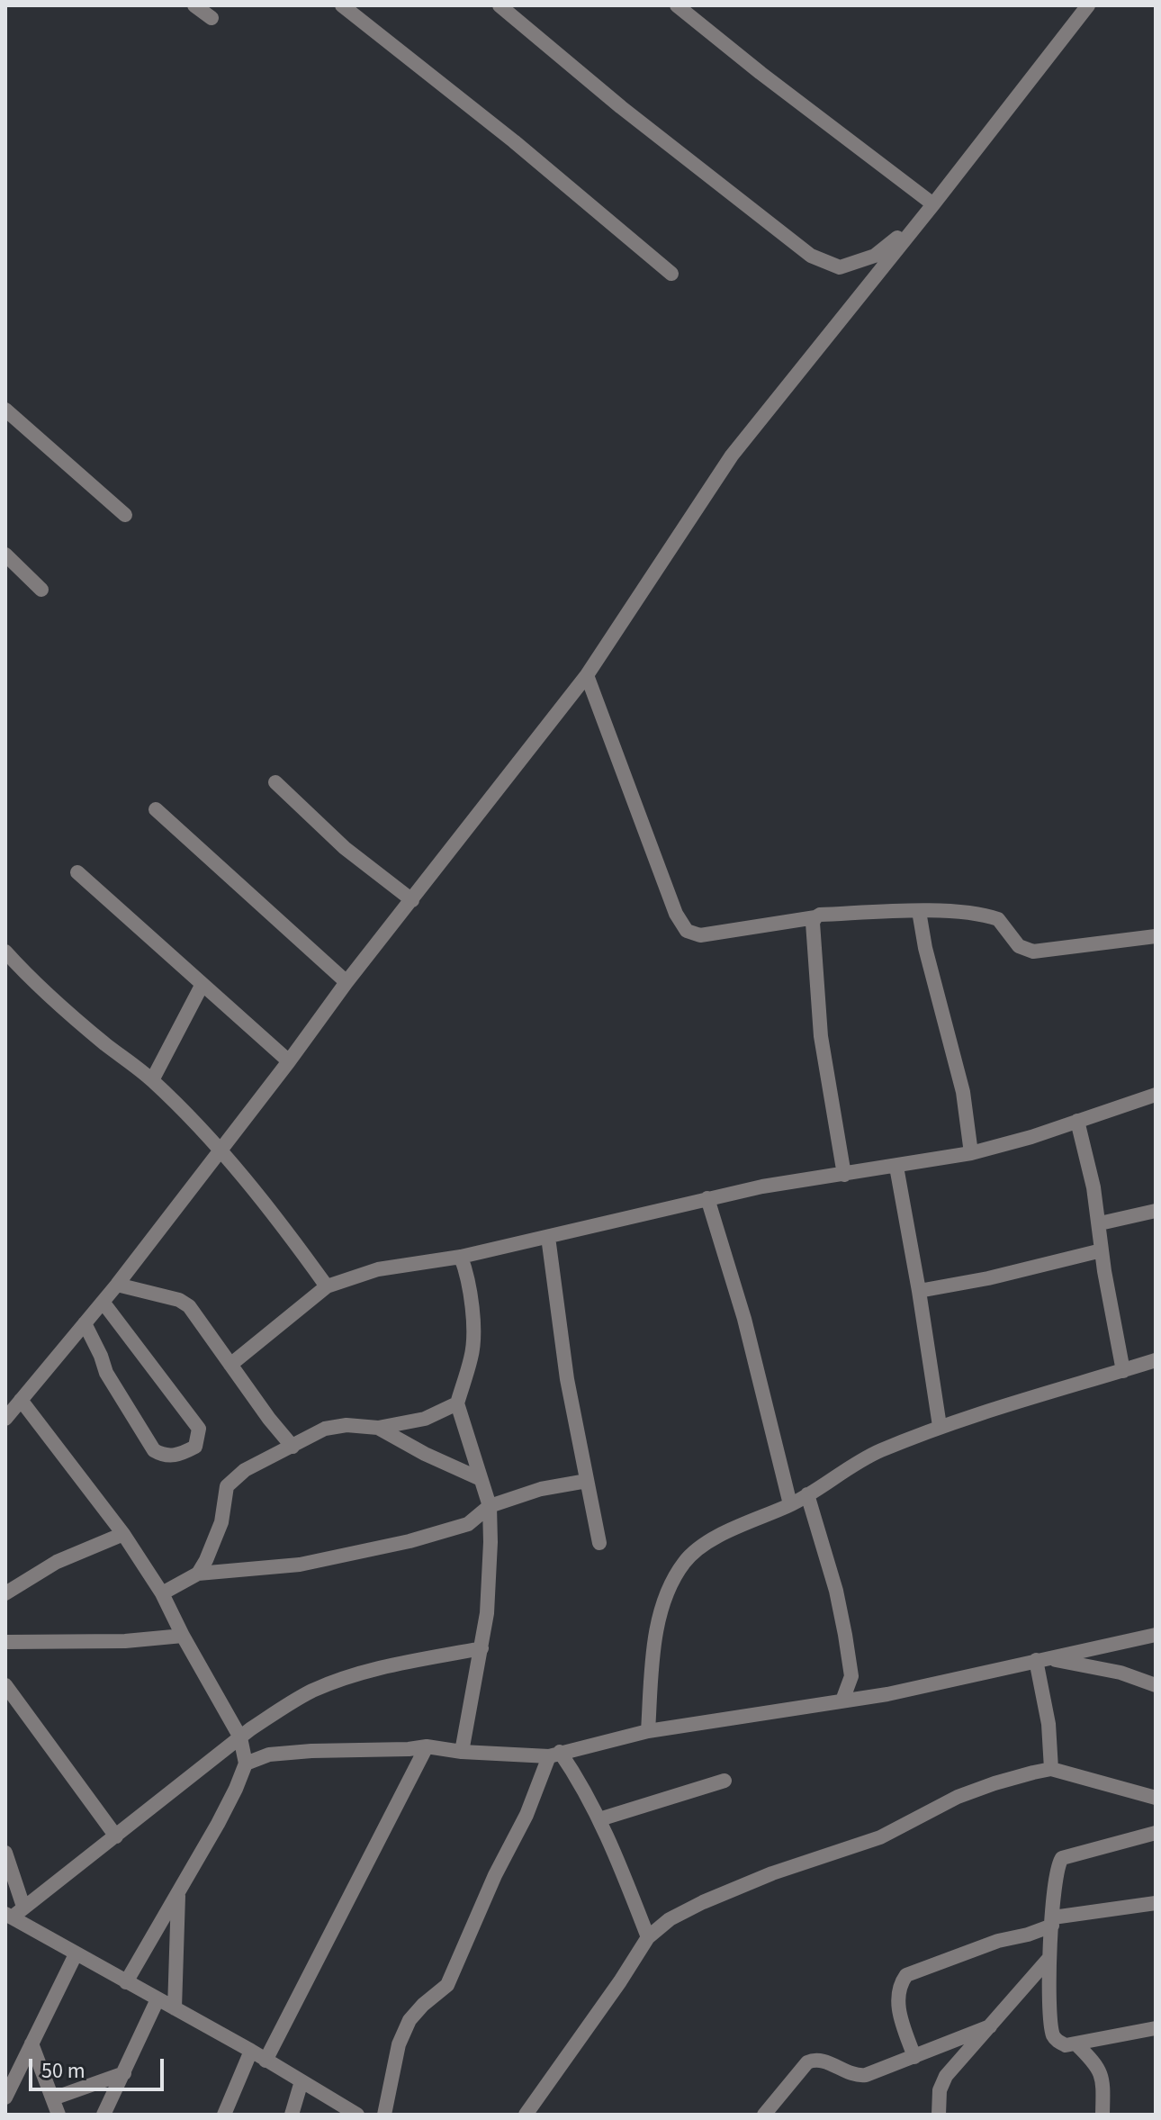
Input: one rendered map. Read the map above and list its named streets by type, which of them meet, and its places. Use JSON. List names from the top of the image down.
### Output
{
  "scale_bar": "50 m"
}
